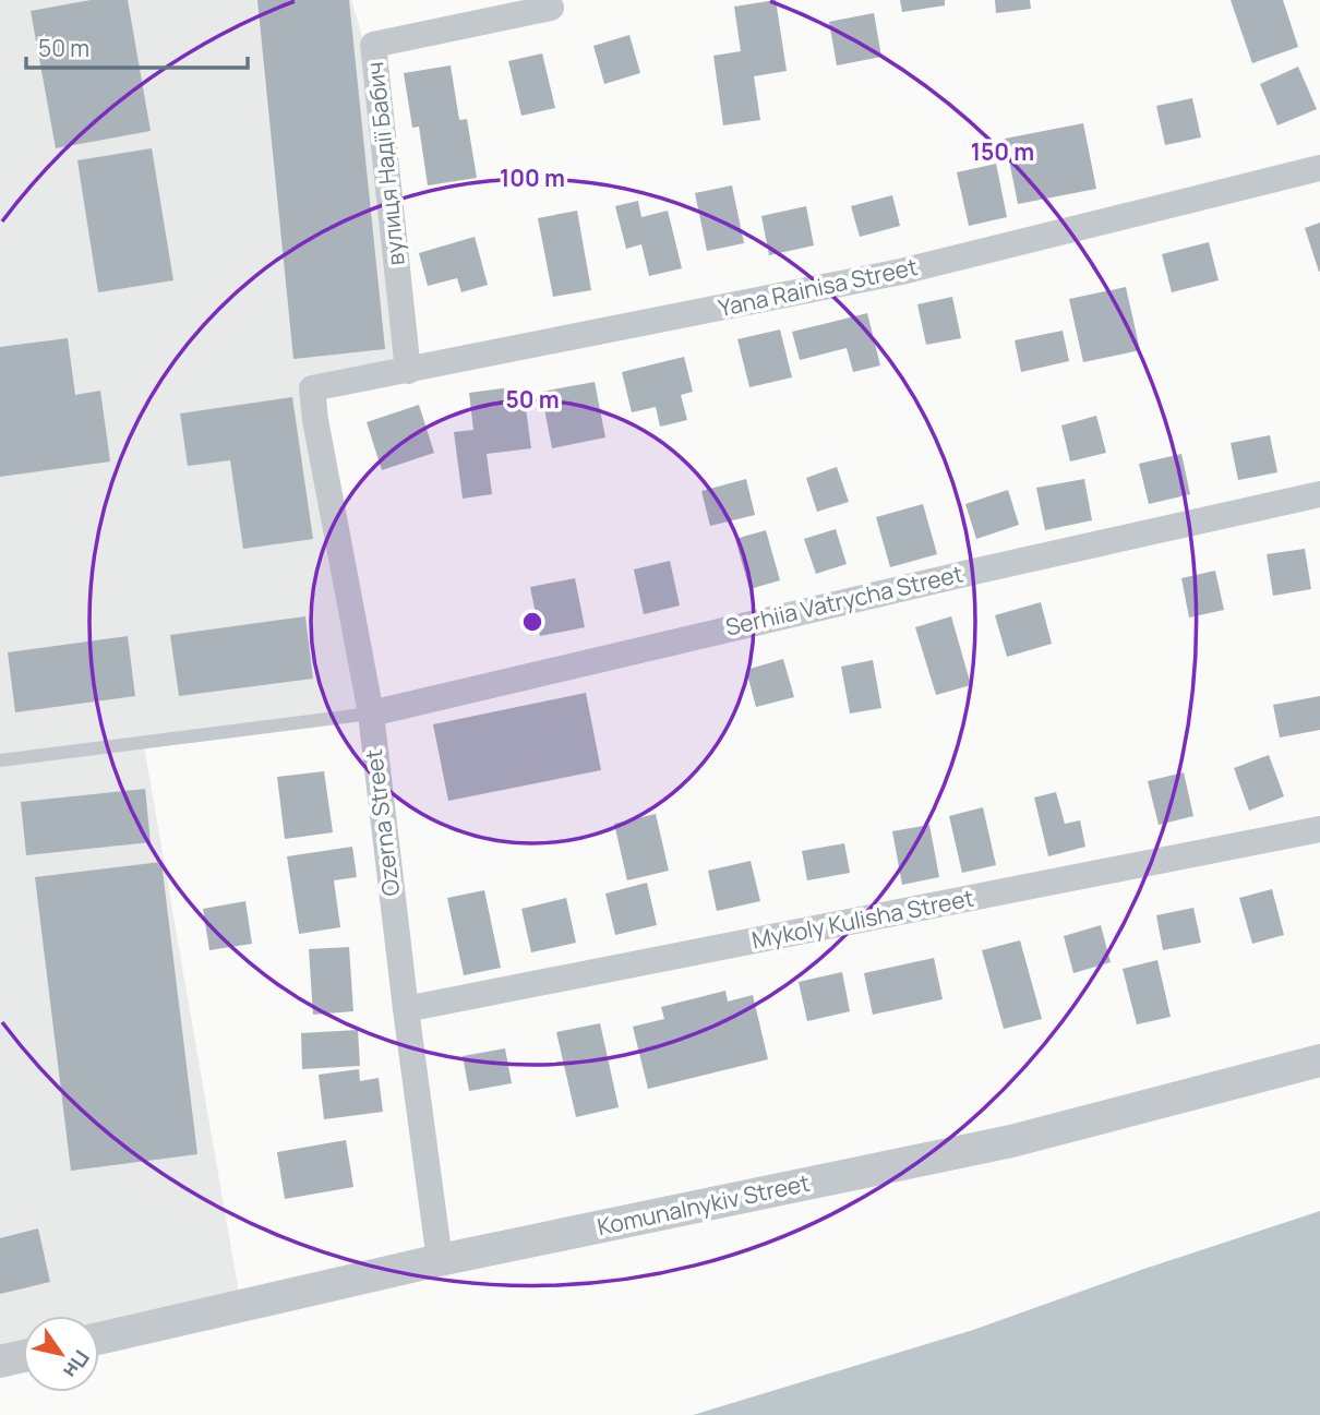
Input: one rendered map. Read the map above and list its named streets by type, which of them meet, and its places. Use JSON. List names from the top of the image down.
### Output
{
  "streets": {
    "street": [
      "вулиця Надії Бабич",
      "Yana Rainisa Street",
      "Serhiia Vatrycha Street",
      "Ozerna Street",
      "Mykoly Kulisha Street",
      "Komunalnykiv Street"
    ]
  },
  "crossings": [
    ["вулиця Надії Бабич", "Yana Rainisa Street"],
    ["Yana Rainisa Street", "Ozerna Street"],
    ["Serhiia Vatrycha Street", "Ozerna Street"],
    ["Ozerna Street", "Mykoly Kulisha Street"],
    ["Ozerna Street", "Komunalnykiv Street"]
  ],
  "scale_bar": "50 m",
  "north": "bottom right",
  "rings": ["150 m", "100 m", "50 m"]
}
